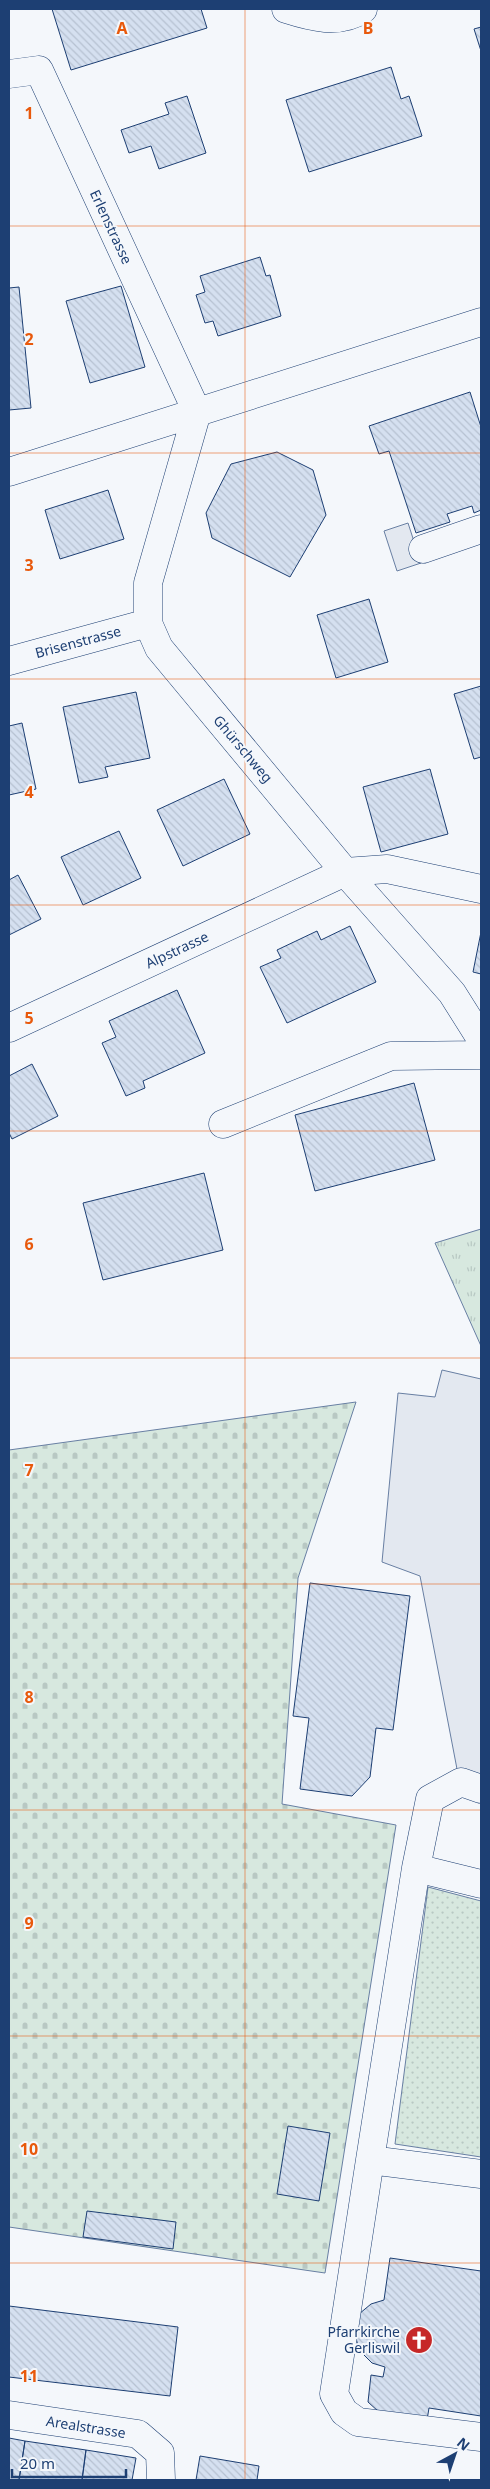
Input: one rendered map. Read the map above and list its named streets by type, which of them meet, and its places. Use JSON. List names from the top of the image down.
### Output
{
  "streets": {
    "street": [
      "Erlenstrasse",
      "Brisenstrasse",
      "Ghürschweg",
      "Alpstrasse",
      "Arealstrasse"
    ]
  },
  "crossings": [
    ["Erlenstrasse", "Ghürschweg"],
    ["Brisenstrasse", "Ghürschweg"],
    ["Ghürschweg", "Alpstrasse"]
  ],
  "places": {
    "church": ["Pfarrkirche Gerliswil"]
  },
  "scale_bar": "20 m",
  "north": "top right",
  "grid": {
    "columns": ["A", "B"],
    "rows": [
      "1",
      "2",
      "3",
      "4",
      "5",
      "6",
      "7",
      "8",
      "9",
      "10",
      "11"
    ]
  }
}
